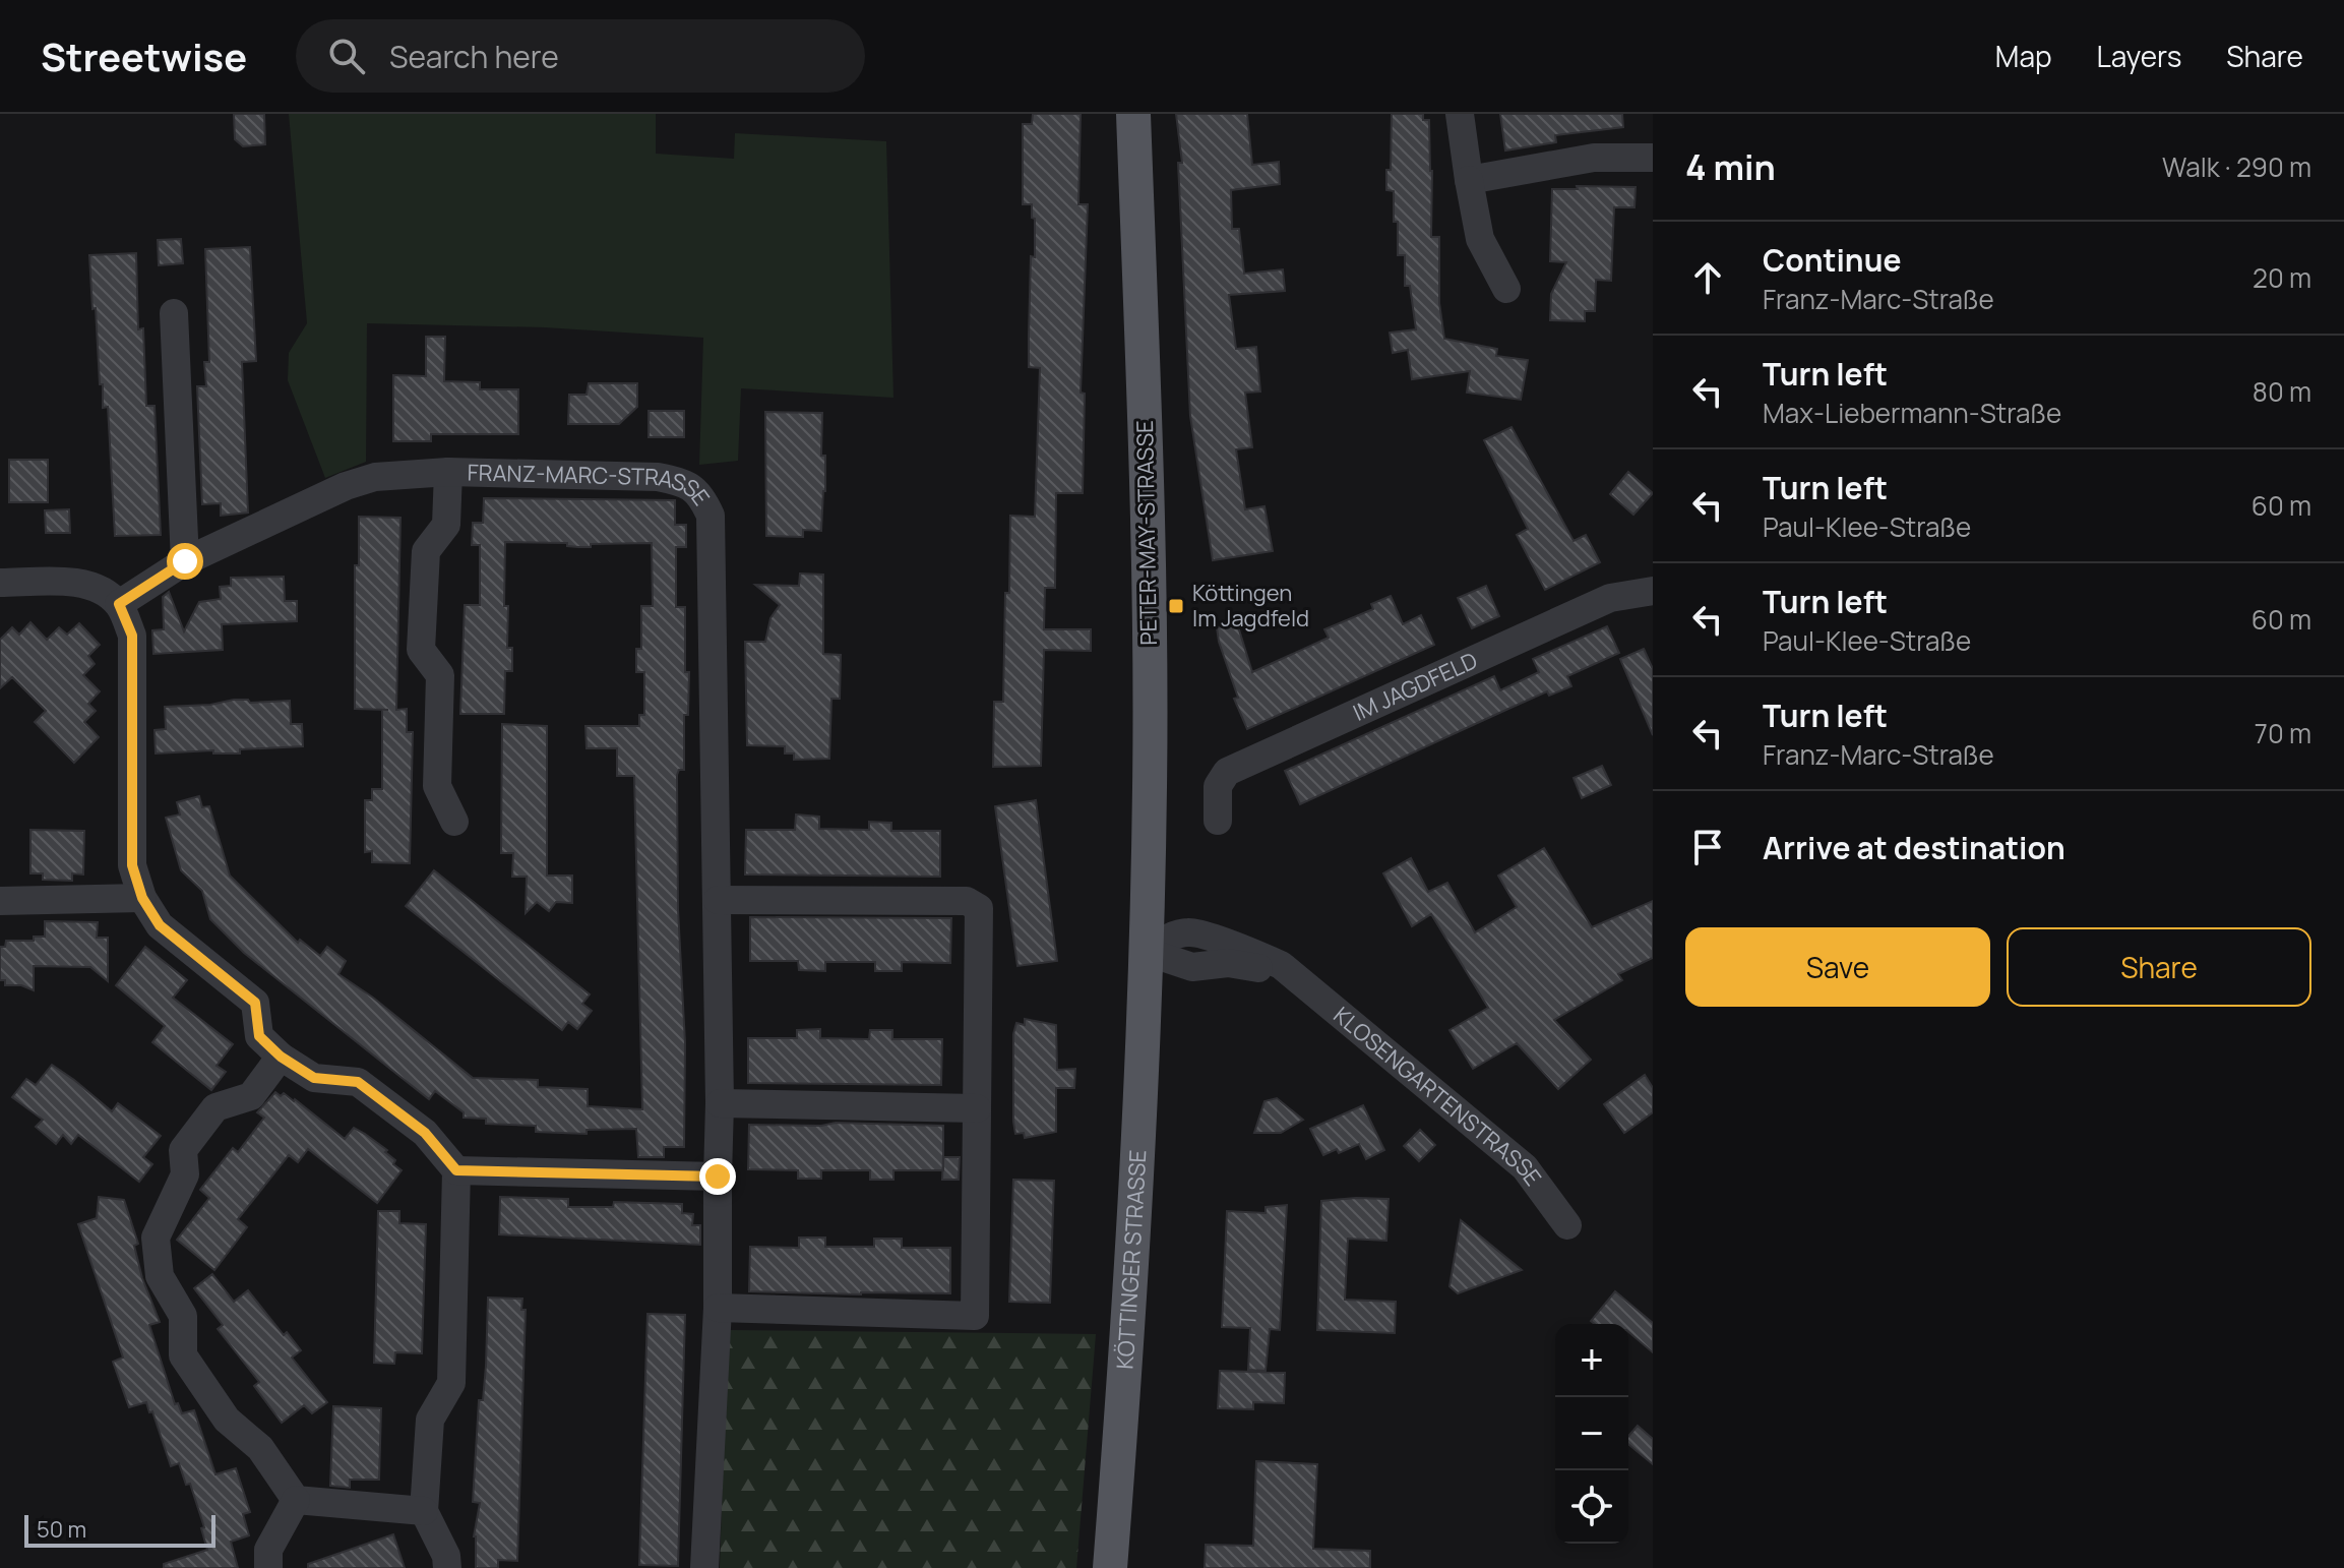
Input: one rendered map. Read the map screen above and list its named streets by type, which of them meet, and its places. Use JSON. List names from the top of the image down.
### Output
{
  "streets": {
    "main road": ["PETER-MAY-STRASSE", "KÖTTINGER STRASSE"],
    "street": ["FRANZ-MARC-STRASSE", "IM JAGDFELD", "KLOSENGARTENSTRASSE"]
  },
  "crossings": [
    ["PETER-MAY-STRASSE", "KLOSENGARTENSTRASSE"],
    ["PETER-MAY-STRASSE", "KÖTTINGER STRASSE"],
    ["KLOSENGARTENSTRASSE", "KÖTTINGER STRASSE"]
  ],
  "places": {
    "transit": ["Köttingen Im Jagdfeld"]
  },
  "scale_bar": "50 m",
  "page": {
    "header": "Streetwise",
    "search": "Search here",
    "nav": ["Map", "Layers", "Share"],
    "heading": ["4 min", "Walk · 290 m"],
    "list": [
      ["Continue", "Franz-Marc-Straße", "20 m"],
      ["Turn left", "Max-Liebermann-Straße", "80 m"],
      ["Turn left", "Paul-Klee-Straße", "60 m"],
      ["Turn left", "Paul-Klee-Straße", "60 m"],
      ["Turn left", "Franz-Marc-Straße", "70 m"],
      "Arrive at destination"
    ],
    "buttons": ["Save", "Share"],
    "map_buttons": ["+", "−"],
    "scale": "50 m"
  }
}
